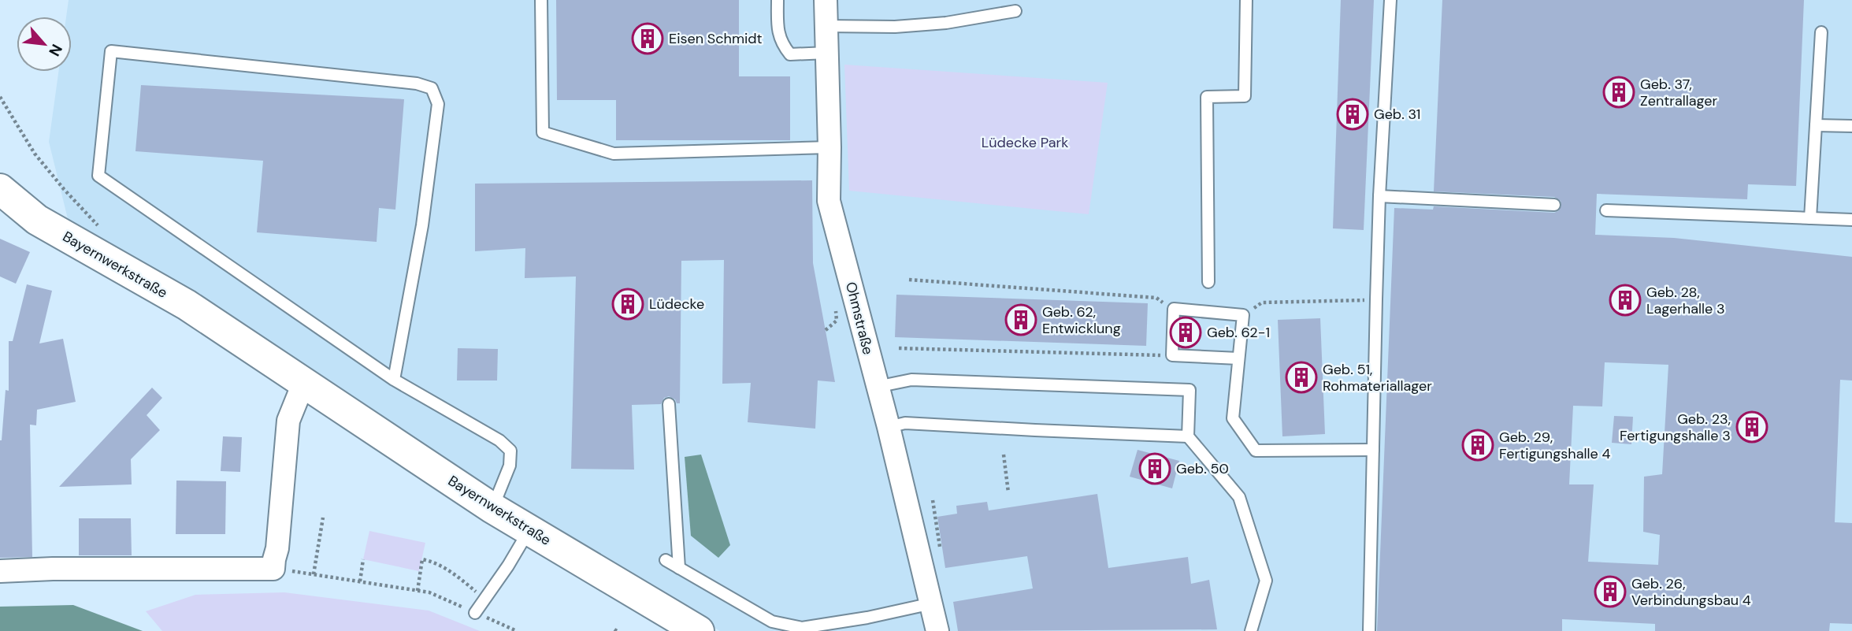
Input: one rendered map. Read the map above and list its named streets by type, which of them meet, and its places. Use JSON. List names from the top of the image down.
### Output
{
  "streets": {
    "street": ["Bayernwerkstraße", "Ohmstraße"]
  },
  "parks": ["Lüdecke Park"],
  "places": {
    "building": [
      "Eisen Schmidt",
      "Geb. 37, Zentrallager",
      "Geb. 31",
      "Geb. 28, Lagerhalle 3",
      "Lüdecke",
      "Geb. 62, Entwicklung",
      "Geb. 62-1",
      "Geb. 51, Rohmateriallager",
      "Geb. 23, Fertigungshalle 3",
      "Geb. 29, Fertigungshalle 4",
      "Geb. 50",
      "Geb. 26, Verbindungsbau 4"
    ]
  },
  "north": "bottom right"
}
